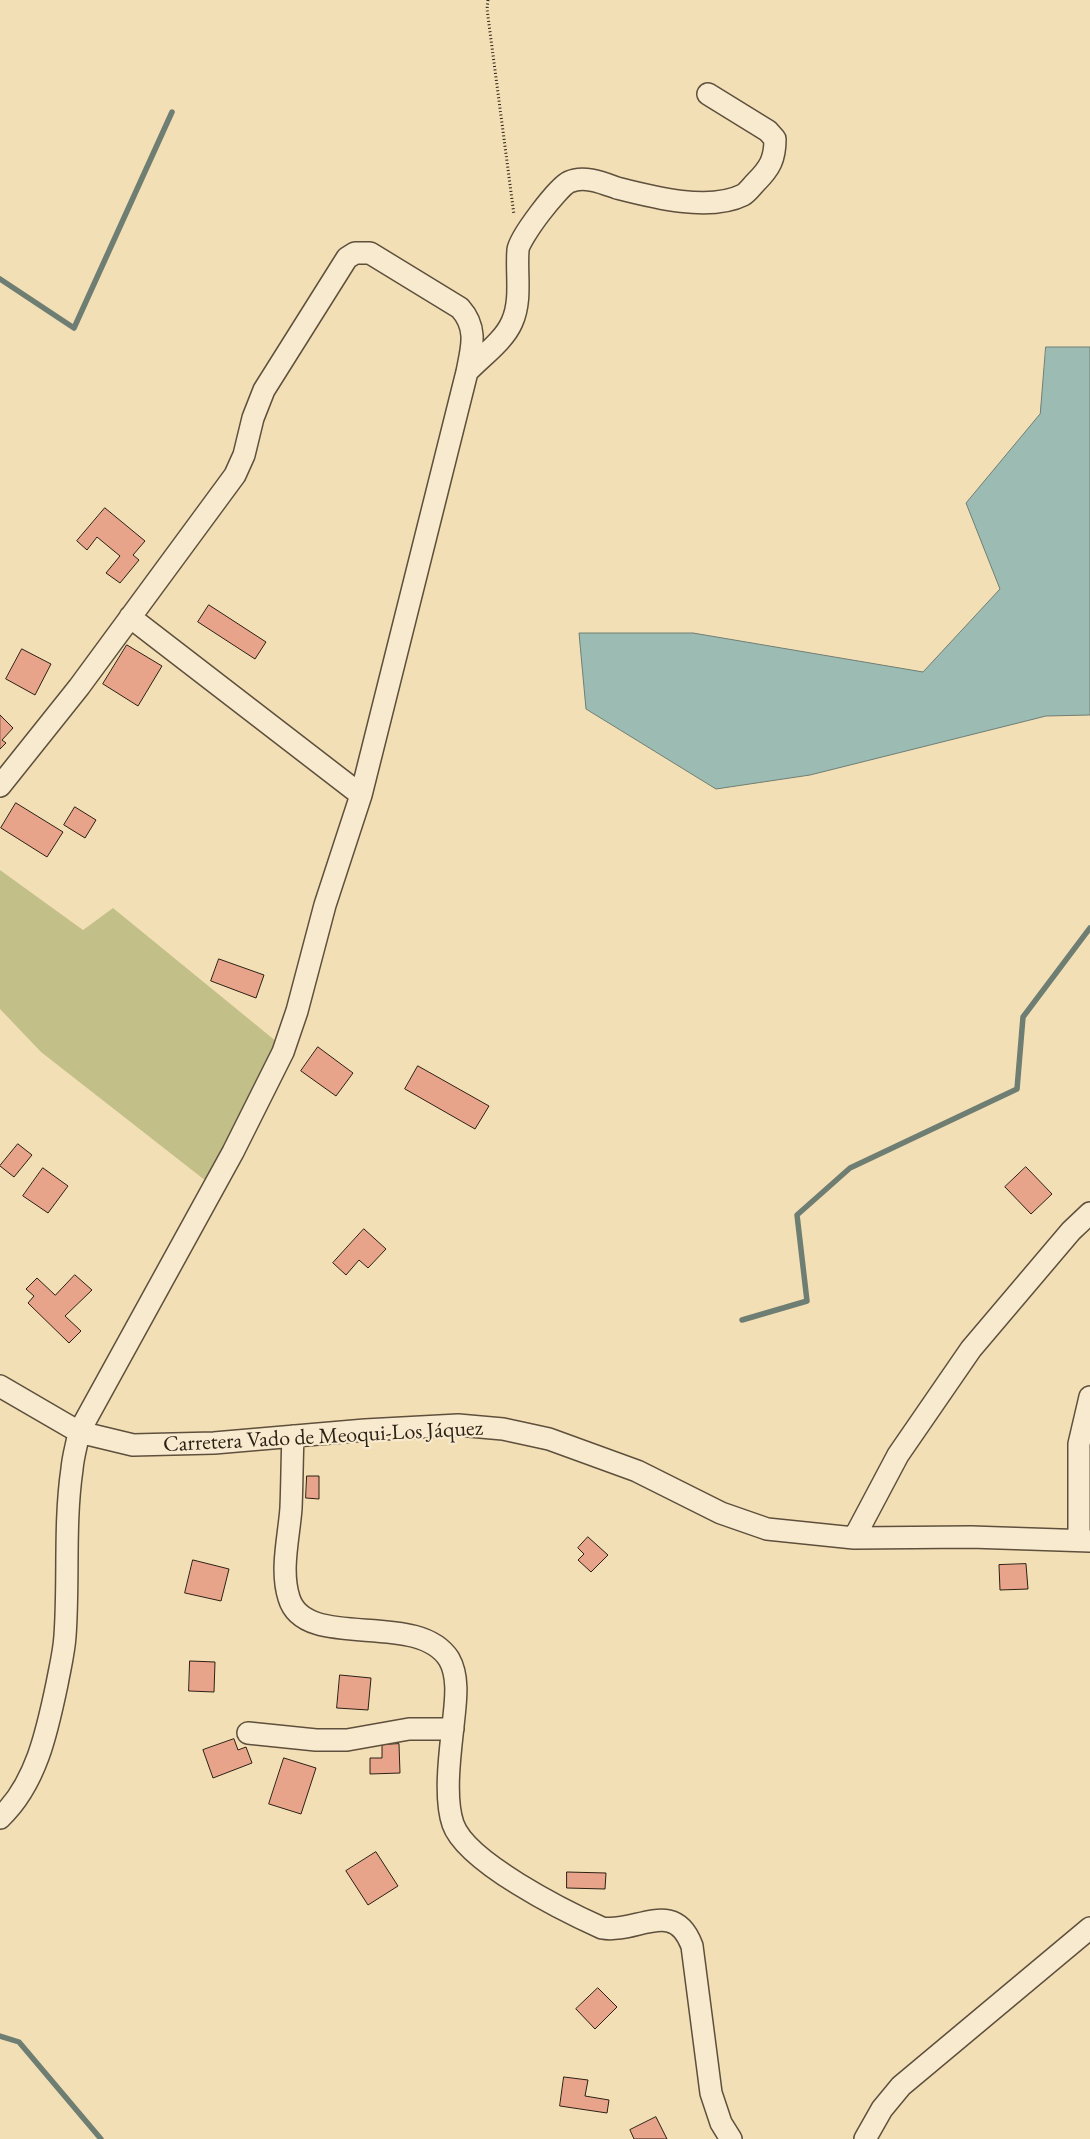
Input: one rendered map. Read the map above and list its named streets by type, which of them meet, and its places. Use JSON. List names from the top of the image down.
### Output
{
  "streets": {
    "street": ["Carretera Vado de Meoqui-Los Jáquez"]
  }
}
